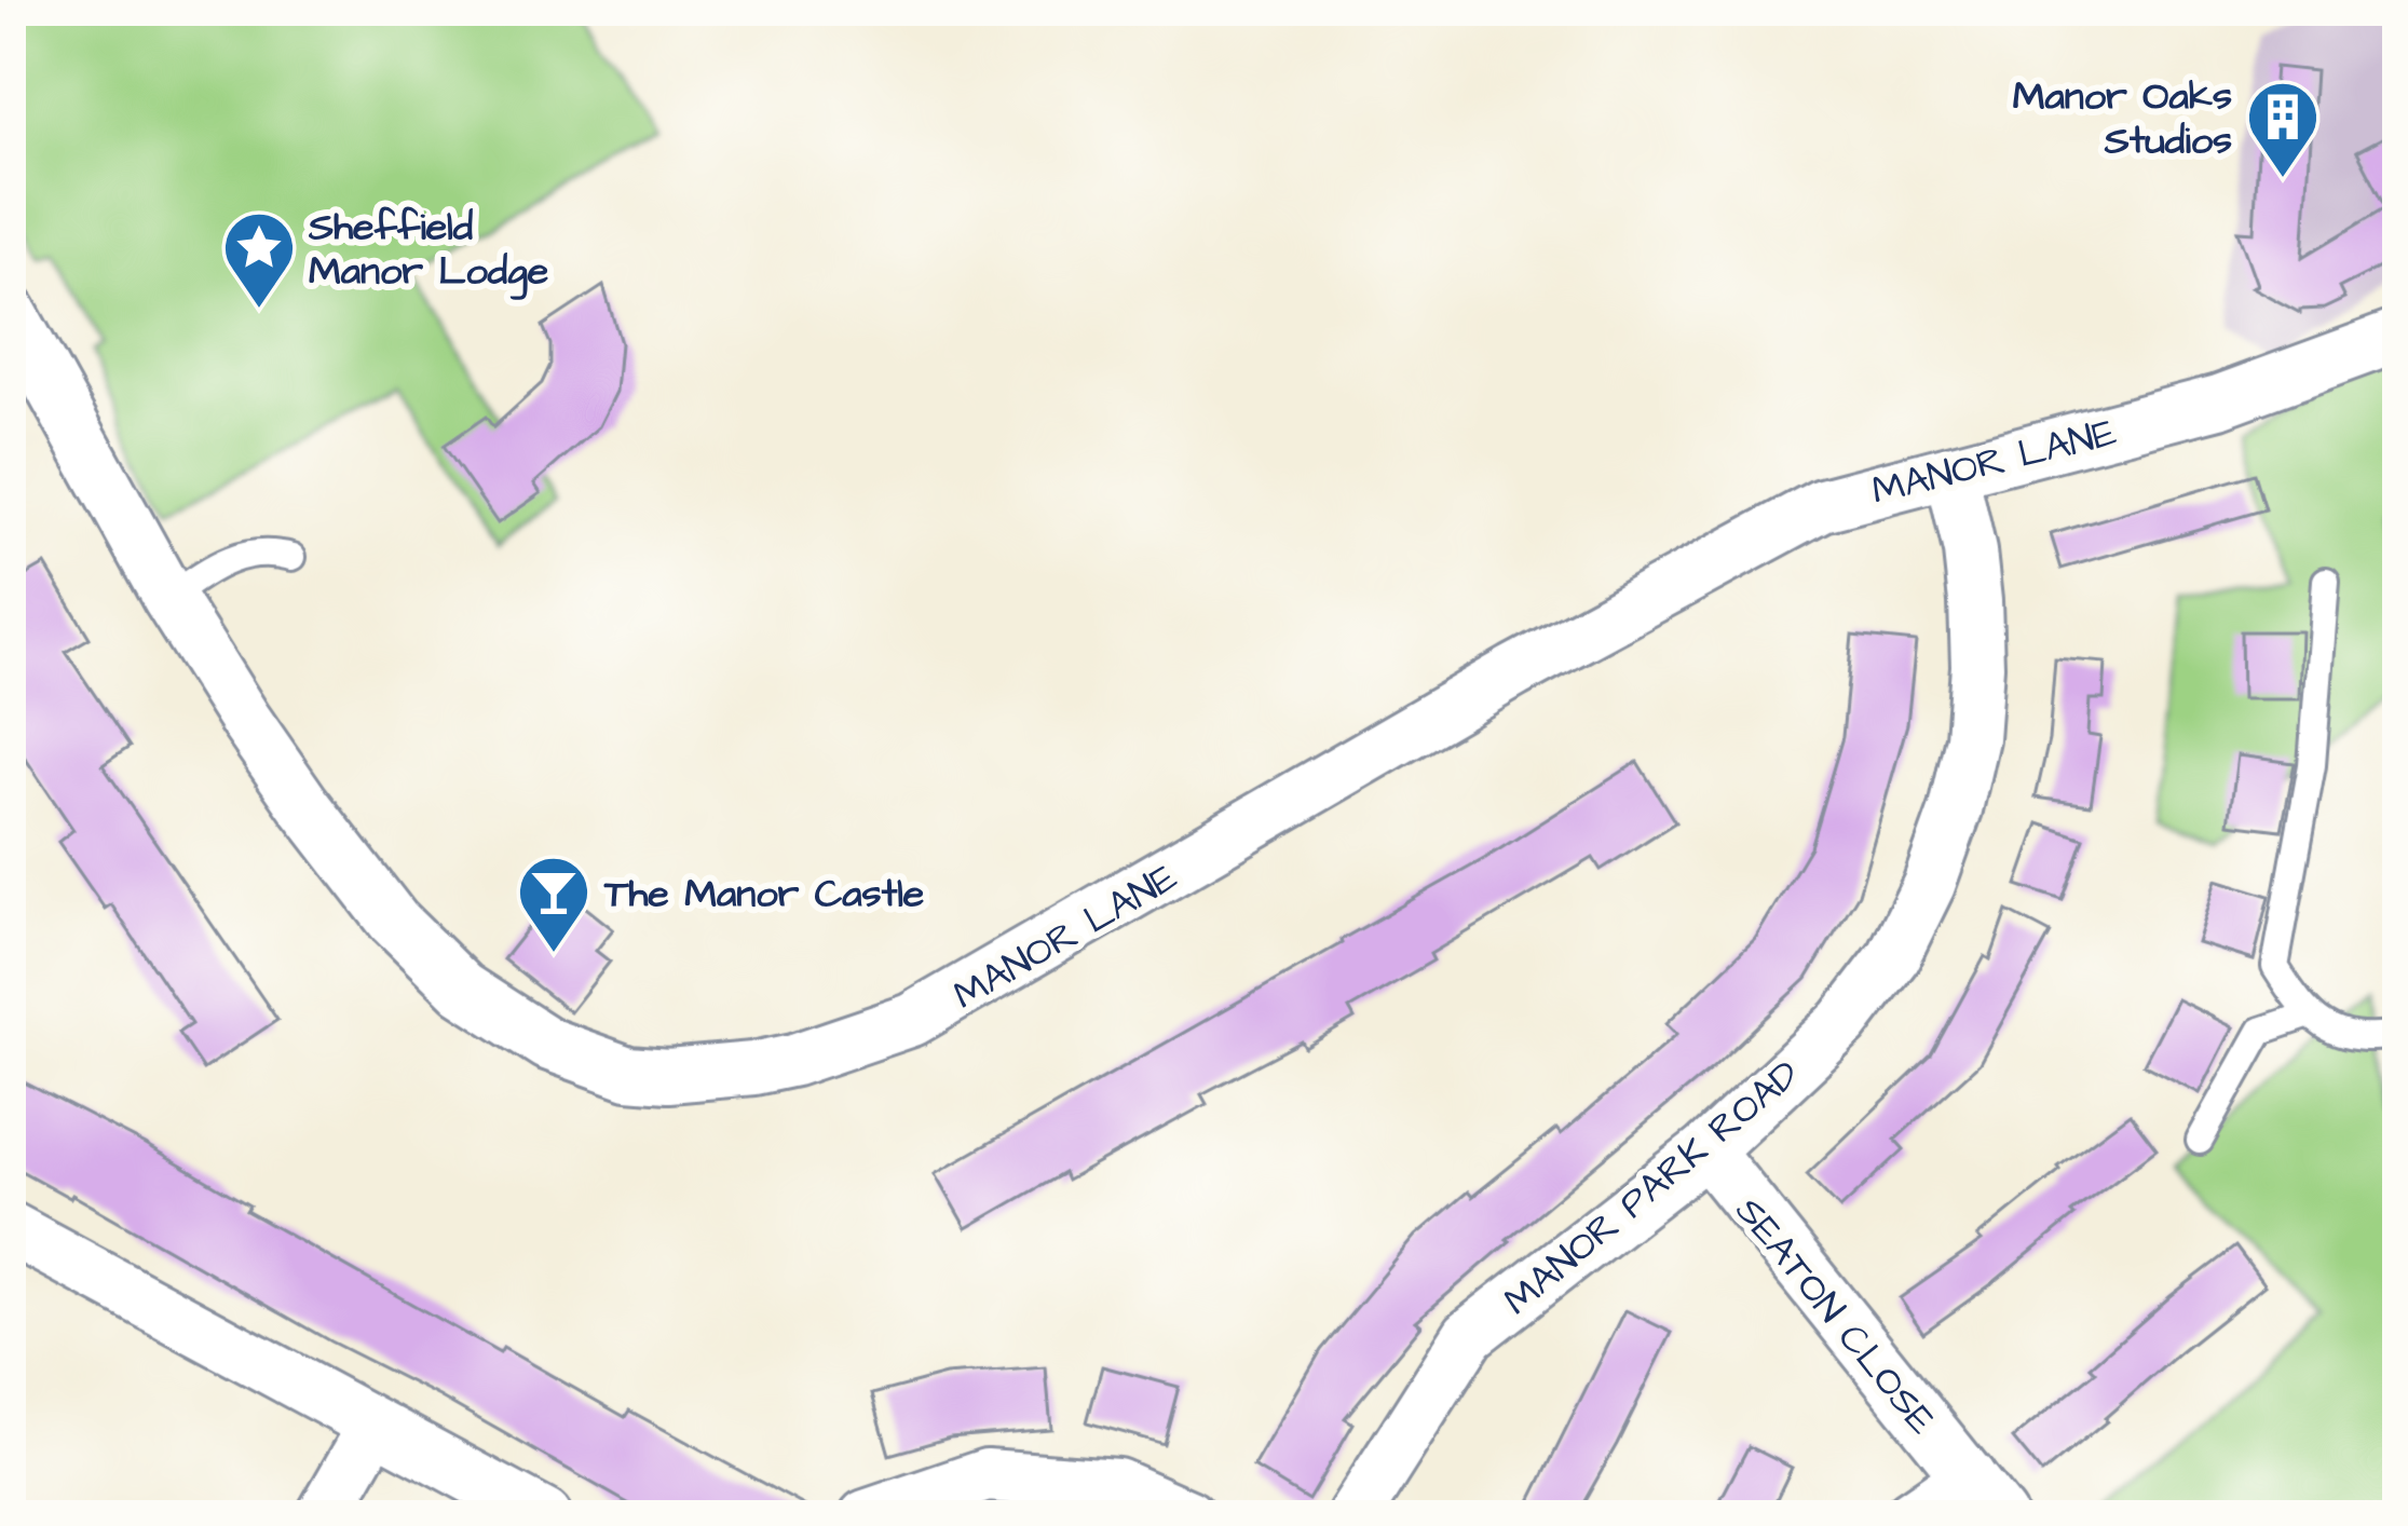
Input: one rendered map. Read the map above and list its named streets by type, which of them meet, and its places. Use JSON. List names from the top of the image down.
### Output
{
  "streets": {
    "street": ["MANOR LANE", "MANOR PARK ROAD", "SEATON CLOSE"]
  },
  "crossings": [
    ["MANOR LANE", "MANOR PARK ROAD"],
    ["MANOR PARK ROAD", "SEATON CLOSE"]
  ],
  "places": {
    "building": ["Manor Oaks Studios"],
    "place": ["Sheffield Manor Lodge"],
    "bar": ["The Manor Castle"]
  }
}
